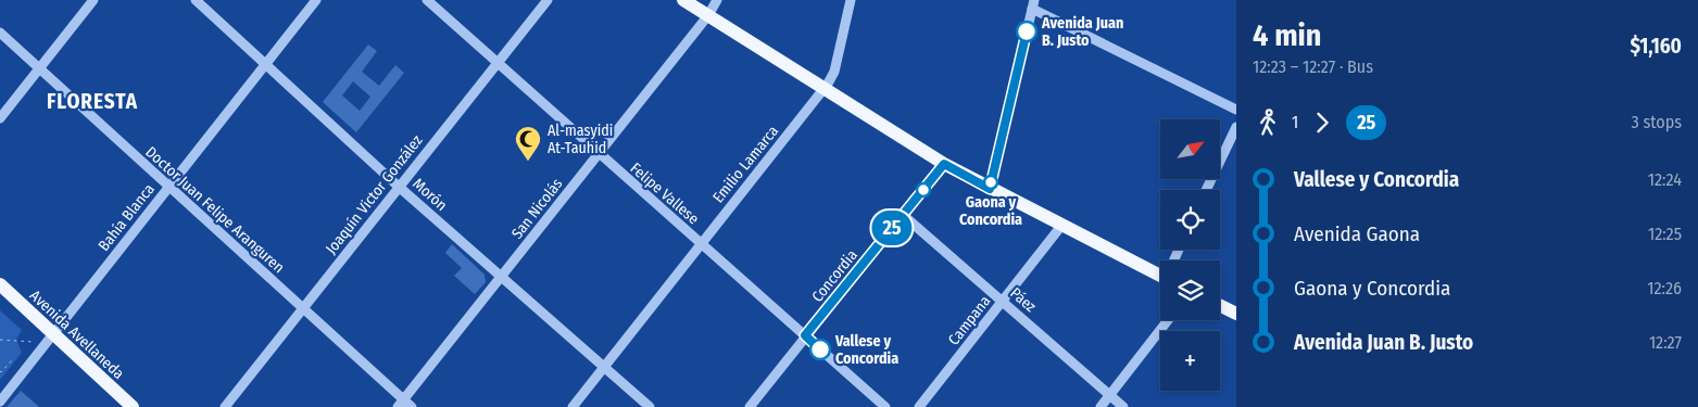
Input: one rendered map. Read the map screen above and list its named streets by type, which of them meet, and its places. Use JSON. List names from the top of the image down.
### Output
{
  "streets": {
    "main road": ["Avenida Avellaneda"],
    "street": [
      "Emilio Lamarca",
      "Felipe Vallese",
      "Joaquín Victor González",
      "Morón",
      "San Nicolás",
      "Doctor Juan Felipe Aranguren",
      "Bahía Blanca",
      "Concordia",
      "Páez",
      "Campana"
    ]
  },
  "crossings": [
    ["Emilio Lamarca", "Felipe Vallese"],
    ["Emilio Lamarca", "Morón"],
    ["Felipe Vallese", "Joaquín Victor González"],
    ["Felipe Vallese", "San Nicolás"],
    ["Felipe Vallese", "Concordia"],
    ["Joaquín Victor González", "Morón"],
    ["Joaquín Victor González", "Doctor Juan Felipe Aranguren"],
    ["Morón", "San Nicolás"],
    ["Morón", "Bahía Blanca"],
    ["San Nicolás", "Doctor Juan Felipe Aranguren"],
    ["Doctor Juan Felipe Aranguren", "Bahía Blanca"],
    ["Bahía Blanca", "Avenida Avellaneda"],
    ["Concordia", "Páez"],
    ["Páez", "Campana"]
  ],
  "districts": ["FLORESTA"],
  "places": {
    "other": ["Avenida Juan B. Justo", "Gaona y Concordia", "Vallese y Concordia"],
    "mosque": ["Al-masyidi At-Tauhid"]
  },
  "lines": ["bus line 25"],
  "north": "top right",
  "page": {
    "on_map": "25",
    "heading": ["4 min", "12:23 – 12:27 · Bus", "$1,160"],
    "legs": ["1", "25", "3 stops"],
    "map_buttons": "+",
    "list": [
      {
        "name": "Vallese y Concordia",
        "value": "12:24"
      },
      {
        "name": "Avenida Gaona",
        "value": "12:25"
      },
      {
        "name": "Gaona y Concordia",
        "value": "12:26"
      },
      {
        "name": "Avenida Juan B. Justo",
        "value": "12:27"
      }
    ]
  }
}
